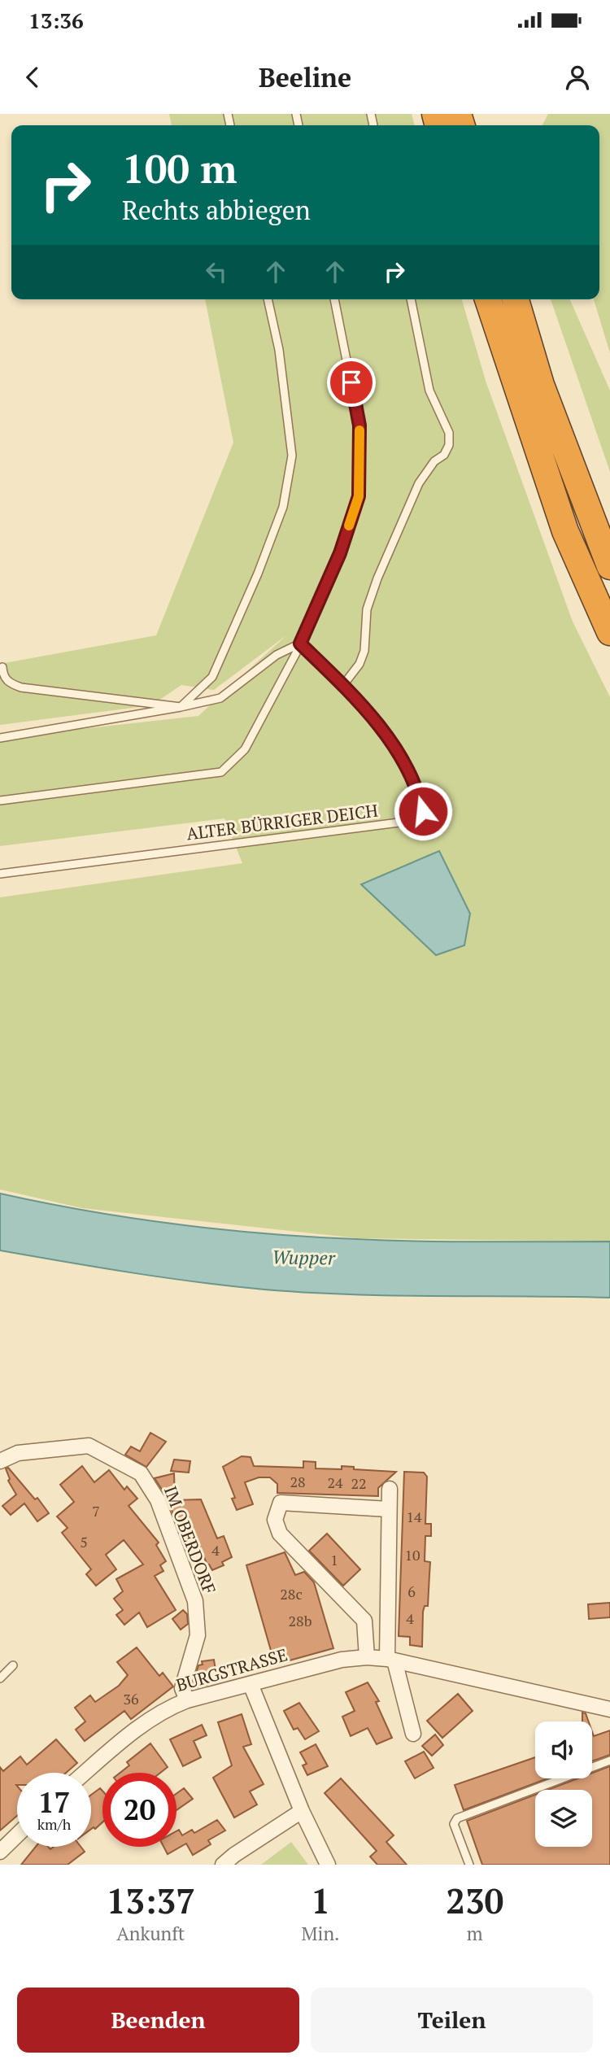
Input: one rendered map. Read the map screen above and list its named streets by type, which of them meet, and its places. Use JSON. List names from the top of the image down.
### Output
{
  "streets": {
    "street": ["IM OBERDORF", "BURGSTRASSE"],
    "lane": ["ALTER BÜRRIGER DEICH"]
  },
  "crossings": [
    ["IM OBERDORF", "BURGSTRASSE"]
  ],
  "water": ["Wupper"],
  "house_numbers": [
    "28",
    "24",
    "22",
    "7",
    "14",
    "5",
    "4",
    "10",
    "1",
    "6",
    "28c",
    "4",
    "28b",
    "36"
  ],
  "page": {
    "status": "13:36",
    "header": "Beeline",
    "turn": ["100 m", "Rechts abbiegen"],
    "speed": "17 km/h",
    "limit": "20",
    "eta": [
      "13:37",
      "Ankunft",
      "1",
      "Min.",
      "230",
      "m"
    ],
    "buttons": ["Beenden", "Teilen"]
  }
}
